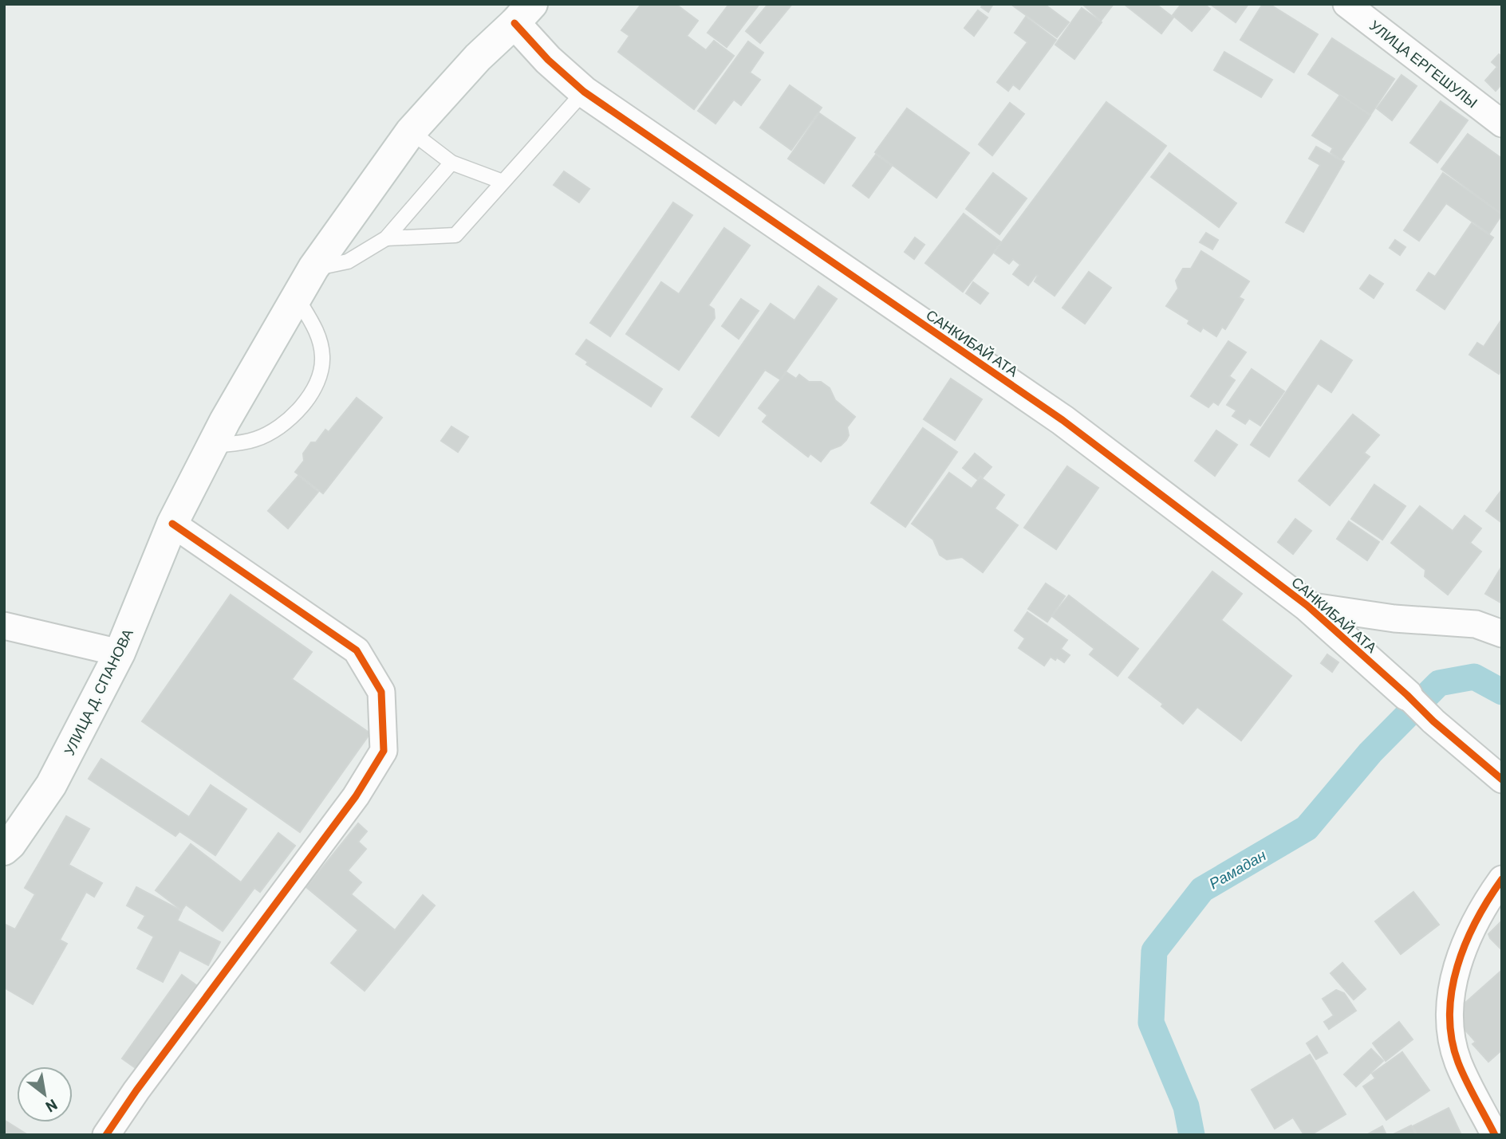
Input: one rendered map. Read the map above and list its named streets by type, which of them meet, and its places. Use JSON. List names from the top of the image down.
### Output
{
  "streets": {
    "street": ["УЛИЦА ЕРГЕШУЛЫ", "САНКИБАЙ АТА", "УЛИЦА Д. СПАНОВА"]
  },
  "crossings": [
    ["САНКИБАЙ АТА", "УЛИЦА Д. СПАНОВА"]
  ],
  "water": ["Рамадан"],
  "north": "bottom right"
}
